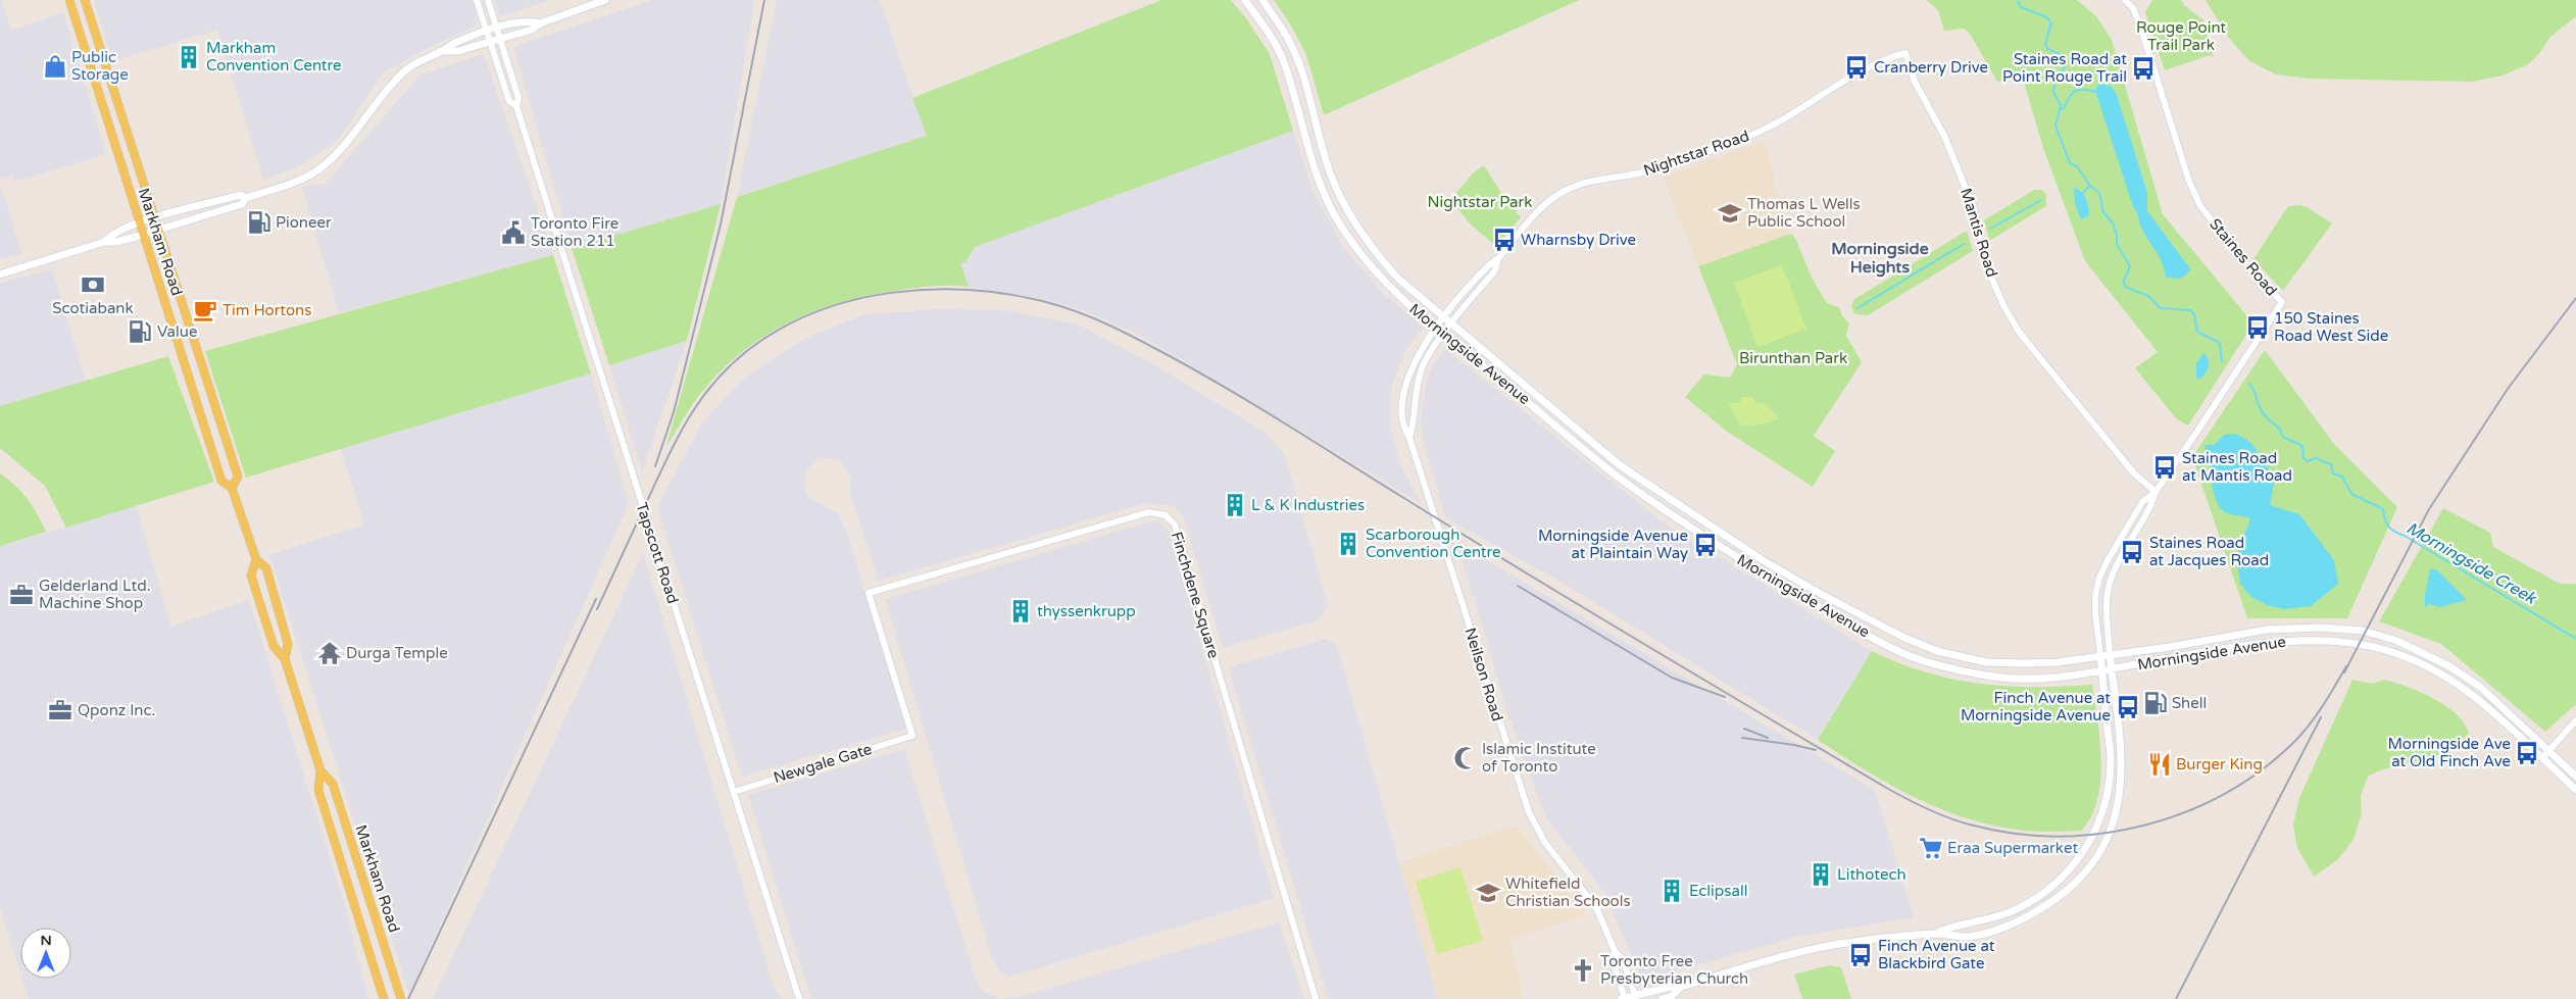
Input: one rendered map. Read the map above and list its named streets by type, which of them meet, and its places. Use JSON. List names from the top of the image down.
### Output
{
  "streets": {
    "main road": ["Markham Road", "Staines Road", "Morningside Avenue"],
    "street": [
      "Nightstar Road",
      "Mantis Road",
      "Tapscott Road",
      "Finchdene Square",
      "Neilson Road",
      "Newgale Gate"
    ]
  },
  "crossings": [
    ["Nightstar Road", "Mantis Road"],
    ["Nightstar Road", "Morningside Avenue"],
    ["Nightstar Road", "Neilson Road"],
    ["Mantis Road", "Staines Road"],
    ["Staines Road", "Morningside Avenue"],
    ["Morningside Avenue", "Neilson Road"],
    ["Tapscott Road", "Newgale Gate"],
    ["Finchdene Square", "Newgale Gate"]
  ],
  "districts": ["Morningside Heights"],
  "water": ["Morningside Creek"],
  "parks": ["Rouge Point Trail Park", "Nightstar Park", "Birunthan Park"],
  "places": {
    "building": [
      "Markham Convention Centre",
      "L & K Industries",
      "Scarborough Convention Centre",
      "thyssenkrupp",
      "Lithotech",
      "Eclipsall"
    ],
    "shop": ["Public Storage"],
    "bus stop": [
      "Cranberry Drive",
      "Staines Road at Point Rouge Trail",
      "Wharnsby Drive",
      "150 Staines Road West Side",
      "Staines Road at Mantis Road",
      "Morningside Avenue at Plaintain Way",
      "Staines Road at Jacques Road",
      "Finch Avenue at Morningside Avenue",
      "Morningside Ave at Old Finch Ave",
      "Finch Avenue at Blackbird Gate"
    ],
    "school or university": ["Thomas L Wells Public School", "Whitefield Christian Schools"],
    "fuel station": ["Pioneer", "Value", "Shell"],
    "public building": ["Toronto Fire Station 211"],
    "bank": ["Scotiabank"],
    "cafe": ["Tim Hortons"],
    "office": ["Gelderland Ltd. Machine Shop", "Qponz Inc."],
    "temple": ["Durga Temple"],
    "mosque": ["Islamic Institute of Toronto"],
    "restaurant": ["Burger King"],
    "supermarket": ["Eraa Supermarket"],
    "church": ["Toronto Free Presbyterian Church"]
  },
  "north": "top"
}
